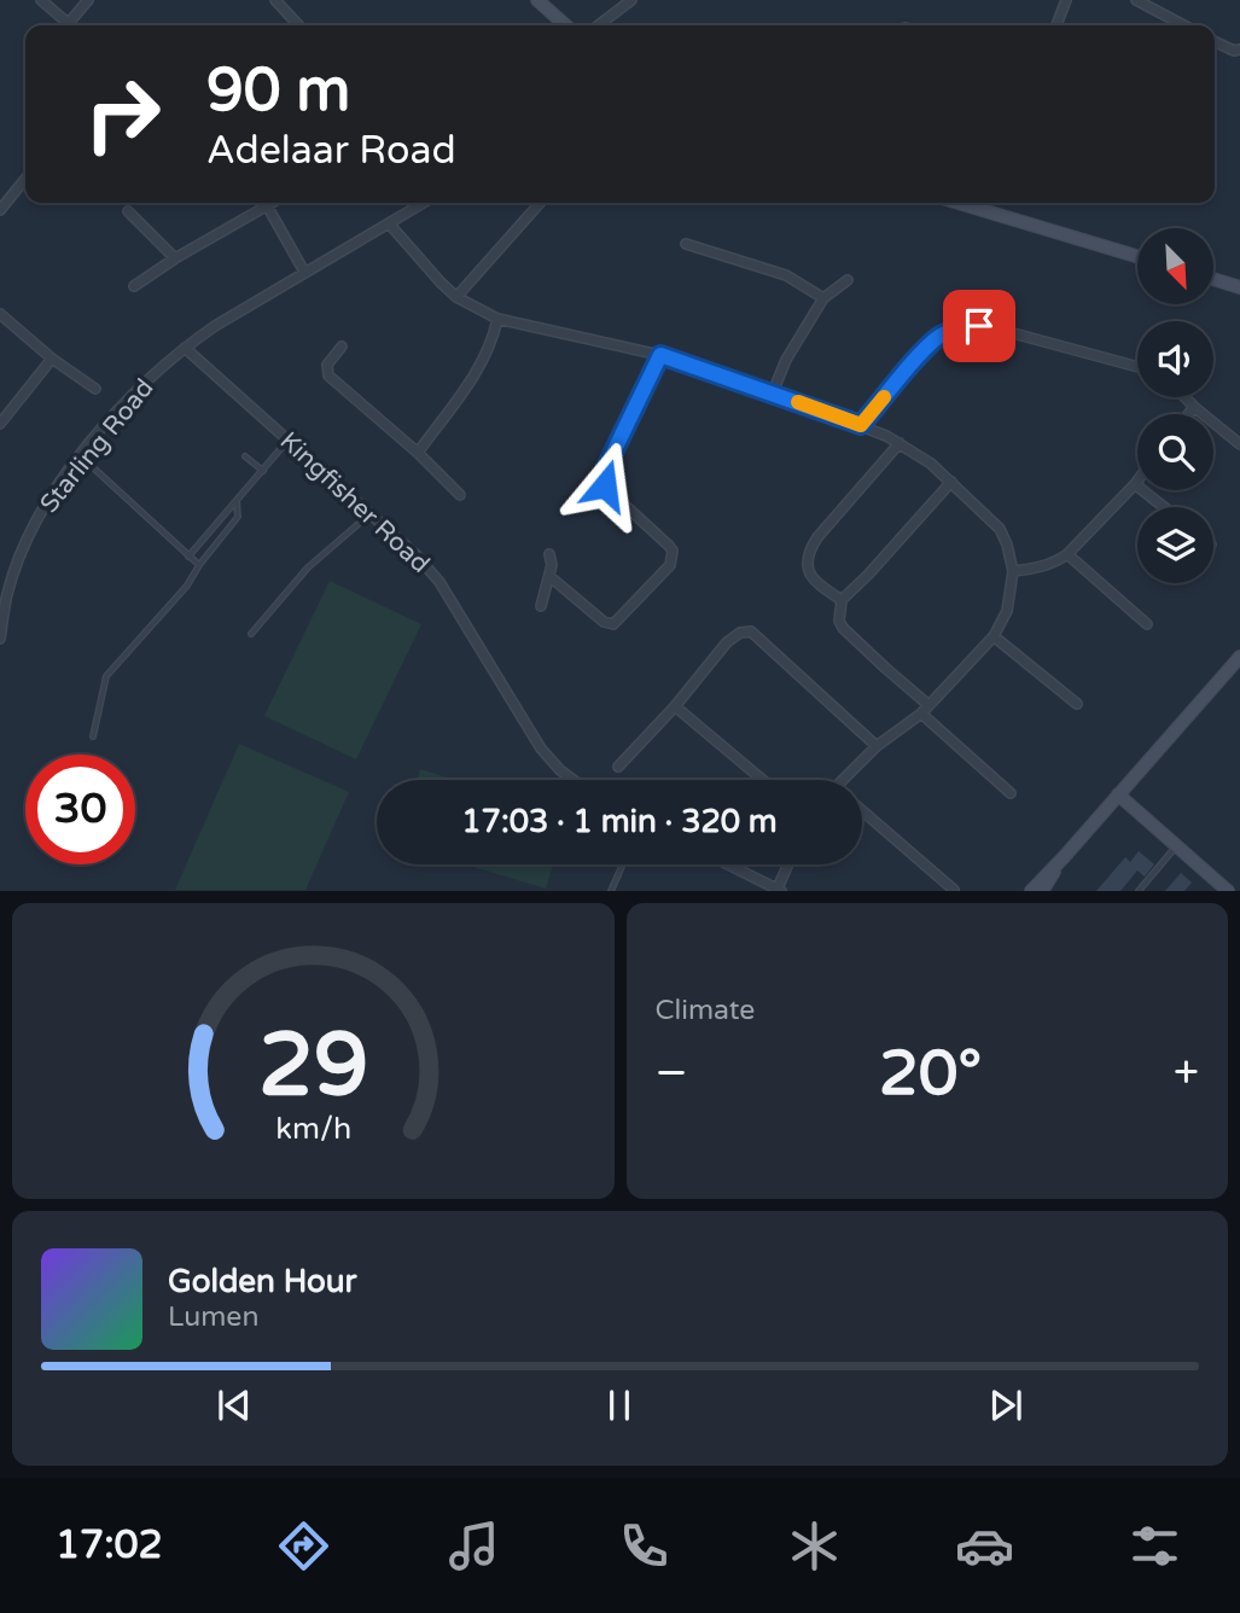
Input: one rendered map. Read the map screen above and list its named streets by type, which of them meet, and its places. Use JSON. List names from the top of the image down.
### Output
{
  "streets": {
    "street": ["Starling Road", "Kingfisher Road"]
  },
  "crossings": [
    ["Starling Road", "Kingfisher Road"]
  ],
  "north": "bottom right",
  "page": {
    "turn": ["90 m", "Adelaar Road"],
    "limit": "30",
    "trip": "17:03 · 1 min · 320 m",
    "tile": "Climate",
    "heat": ["−", "20°", "+"],
    "song": ["Golden Hour", "Lumen"],
    "tabs": "17:02",
    "gauge": ["29", "km/h"]
  }
}
